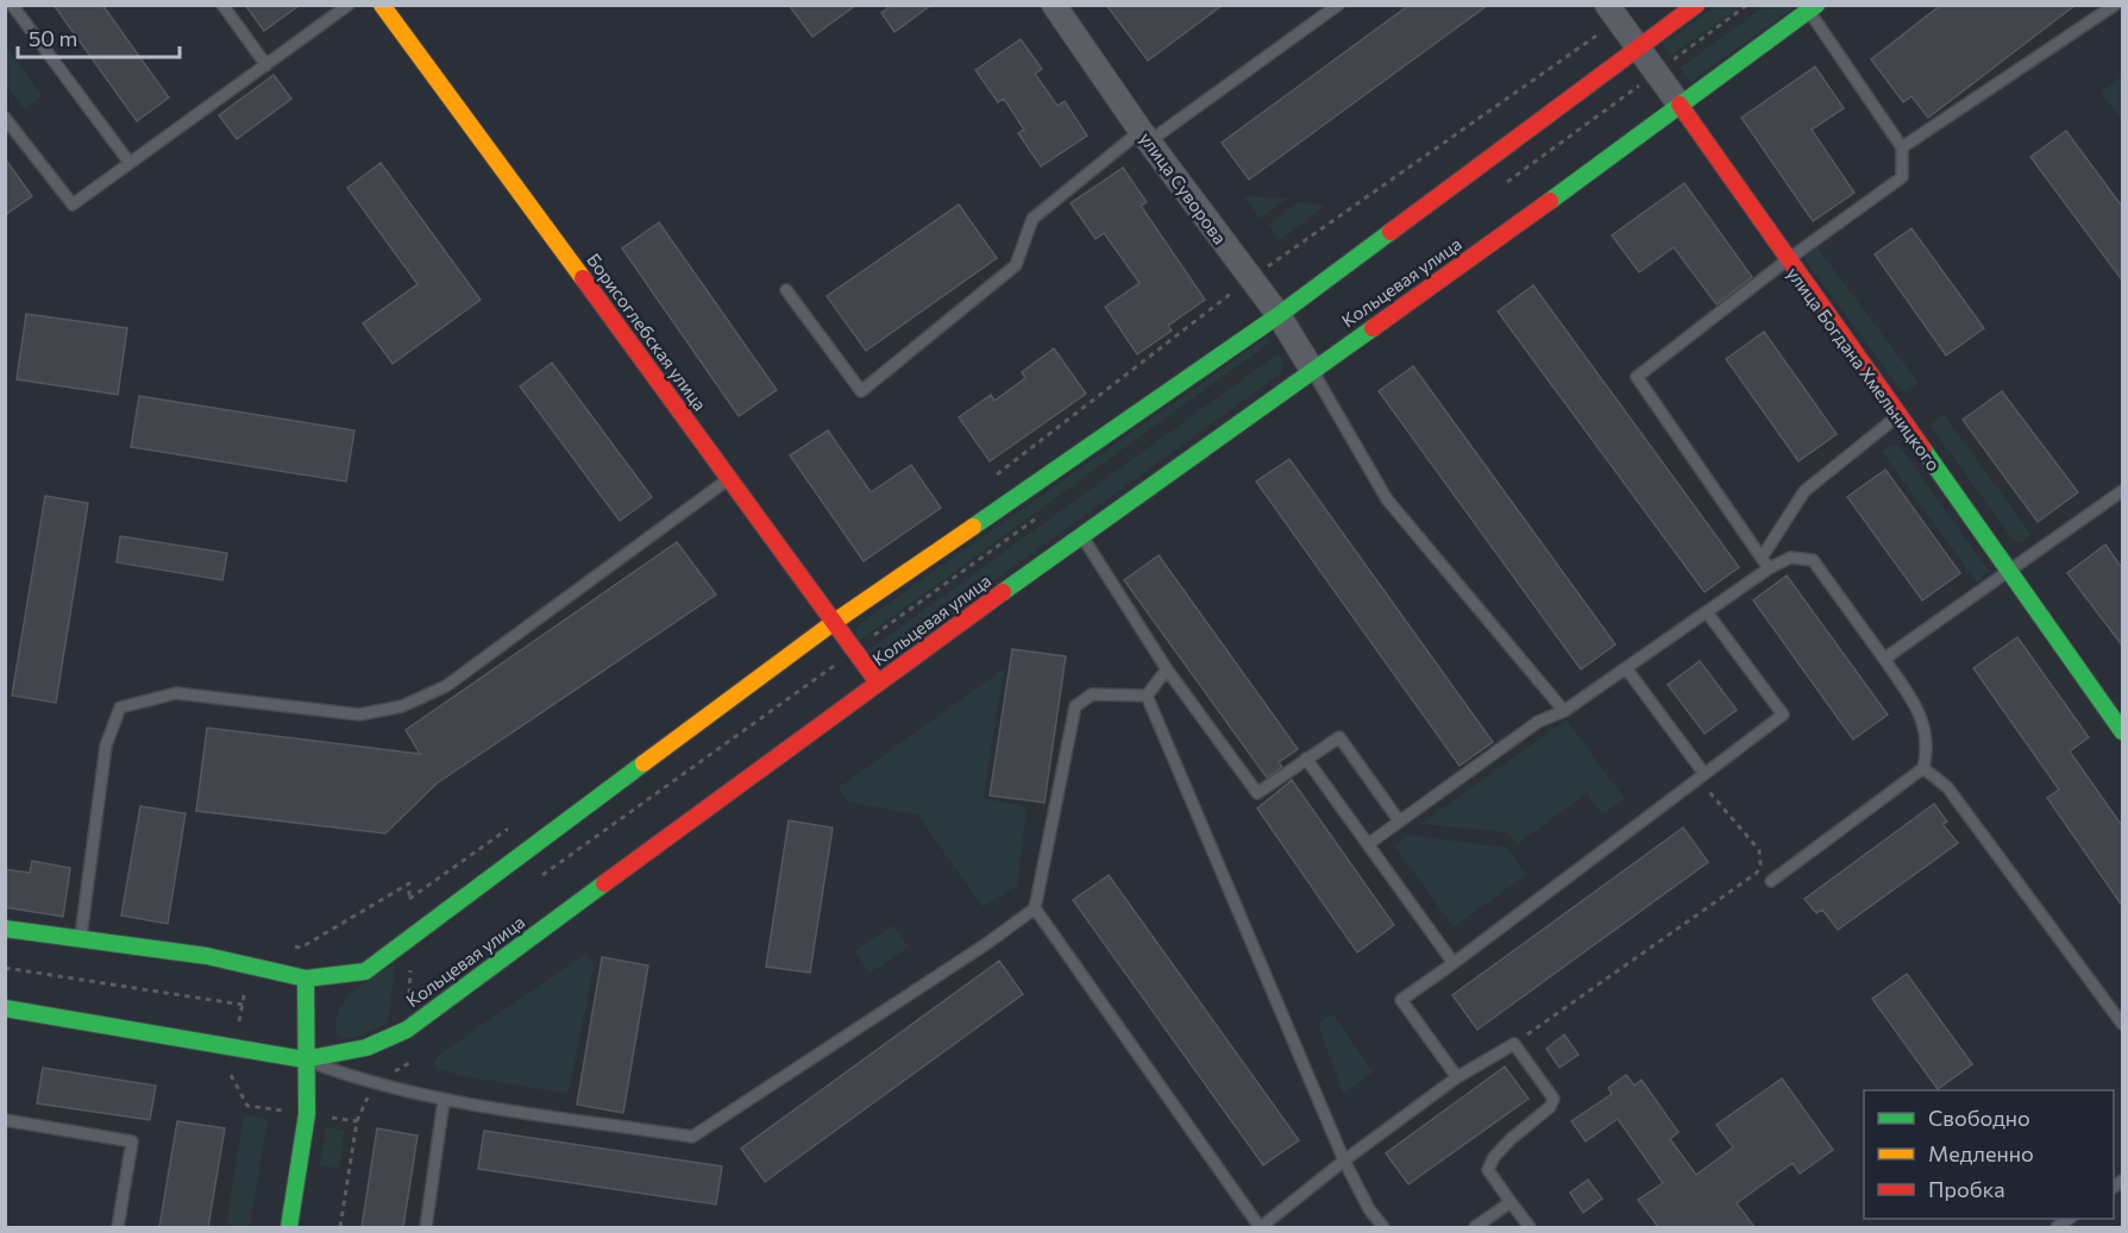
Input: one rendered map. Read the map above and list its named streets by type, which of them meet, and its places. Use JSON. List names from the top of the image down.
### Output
{
  "streets": {
    "main road": ["Кольцевая улица", "Борисоглебская улица", "улица Богдана Хмельницкого"],
    "street": ["улица Суворова"]
  },
  "crossings": [
    ["улица Суворова", "Кольцевая улица"],
    ["Кольцевая улица", "Борисоглебская улица"],
    ["Кольцевая улица", "улица Богдана Хмельницкого"]
  ],
  "legend": ["Свободно", "Медленно", "Пробка"],
  "scale_bar": "50 m"
}
